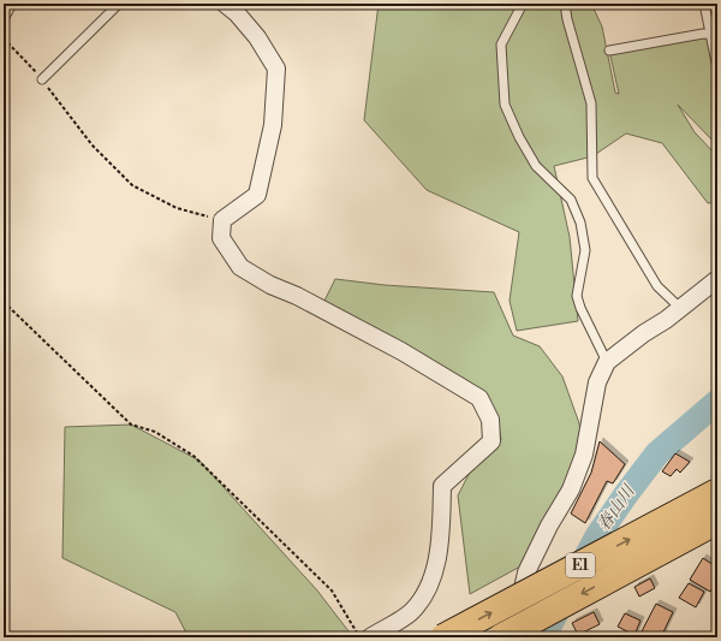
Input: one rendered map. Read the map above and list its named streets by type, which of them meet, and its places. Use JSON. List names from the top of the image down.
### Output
{
  "streets": {
    "highway": ["E1"]
  },
  "water": ["春山川"]
}
